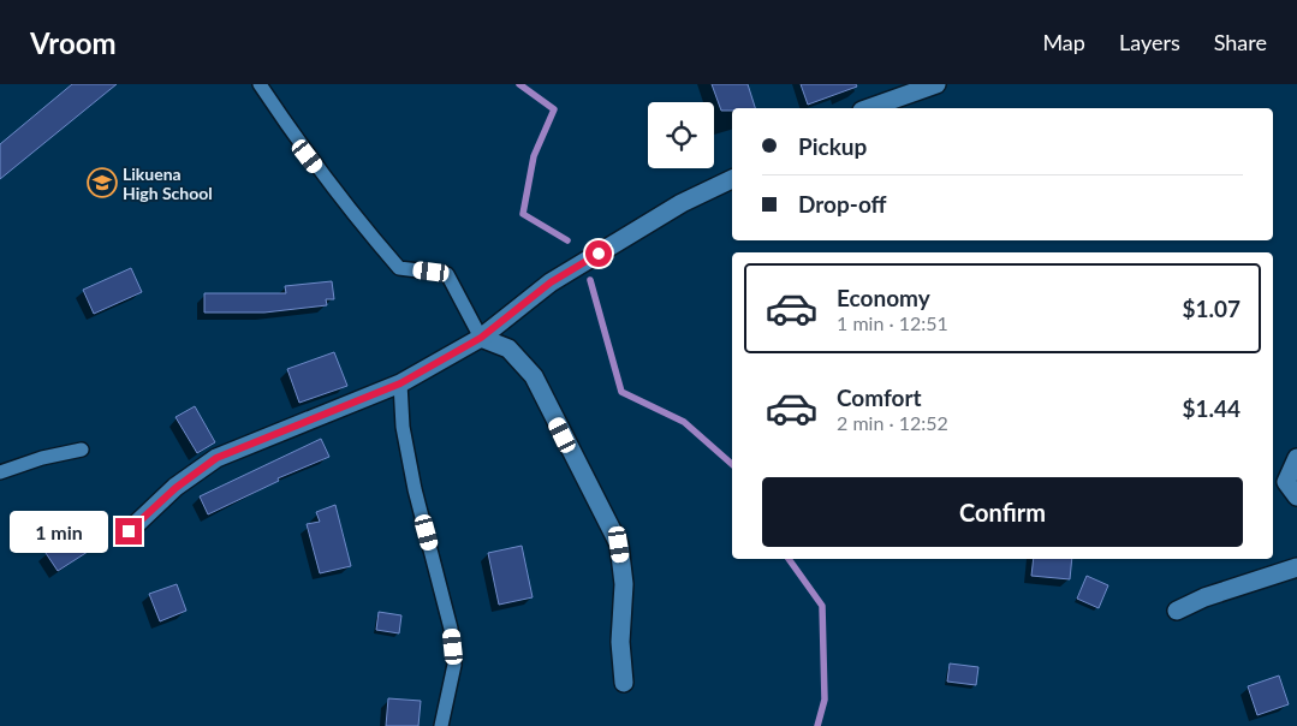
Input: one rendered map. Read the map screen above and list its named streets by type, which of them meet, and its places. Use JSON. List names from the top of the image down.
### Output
{
  "places": {
    "school or university": ["Likuena High School"]
  },
  "page": {
    "header": "Vroom",
    "nav": ["Map", "Layers", "Share"],
    "banner": ["Pickup", "Drop-off"],
    "list": [
      {
        "name": "Economy",
        "note": "1 min · 12:51",
        "value": "$1.07"
      },
      {
        "name": "Comfort",
        "note": "2 min · 12:52",
        "value": "$1.44"
      }
    ],
    "buttons": "Confirm",
    "bubble": "1 min"
  }
}
